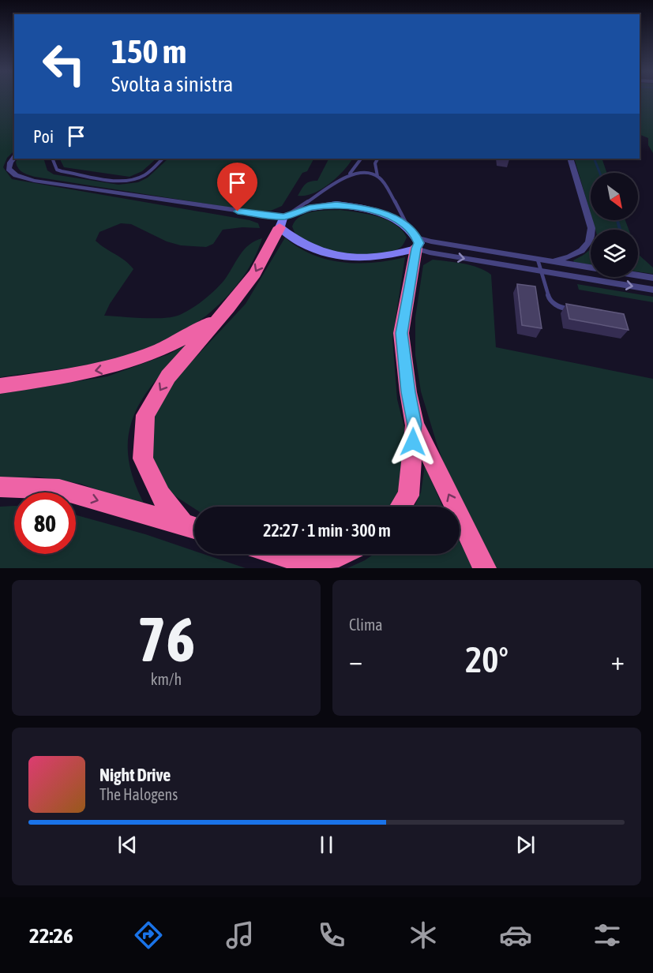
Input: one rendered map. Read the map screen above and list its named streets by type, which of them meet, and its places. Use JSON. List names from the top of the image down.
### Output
{
  "north": "bottom right",
  "page": {
    "turn": ["150 m", "Svolta a sinistra"],
    "then": "Poi",
    "limit": "80",
    "trip": "22:27 · 1 min · 300 m",
    "tile": [
      ["76", "km/h"],
      "Clima"
    ],
    "heat": ["−", "20°", "+"],
    "song": ["Night Drive", "The Halogens"],
    "tabs": "22:26"
  }
}
